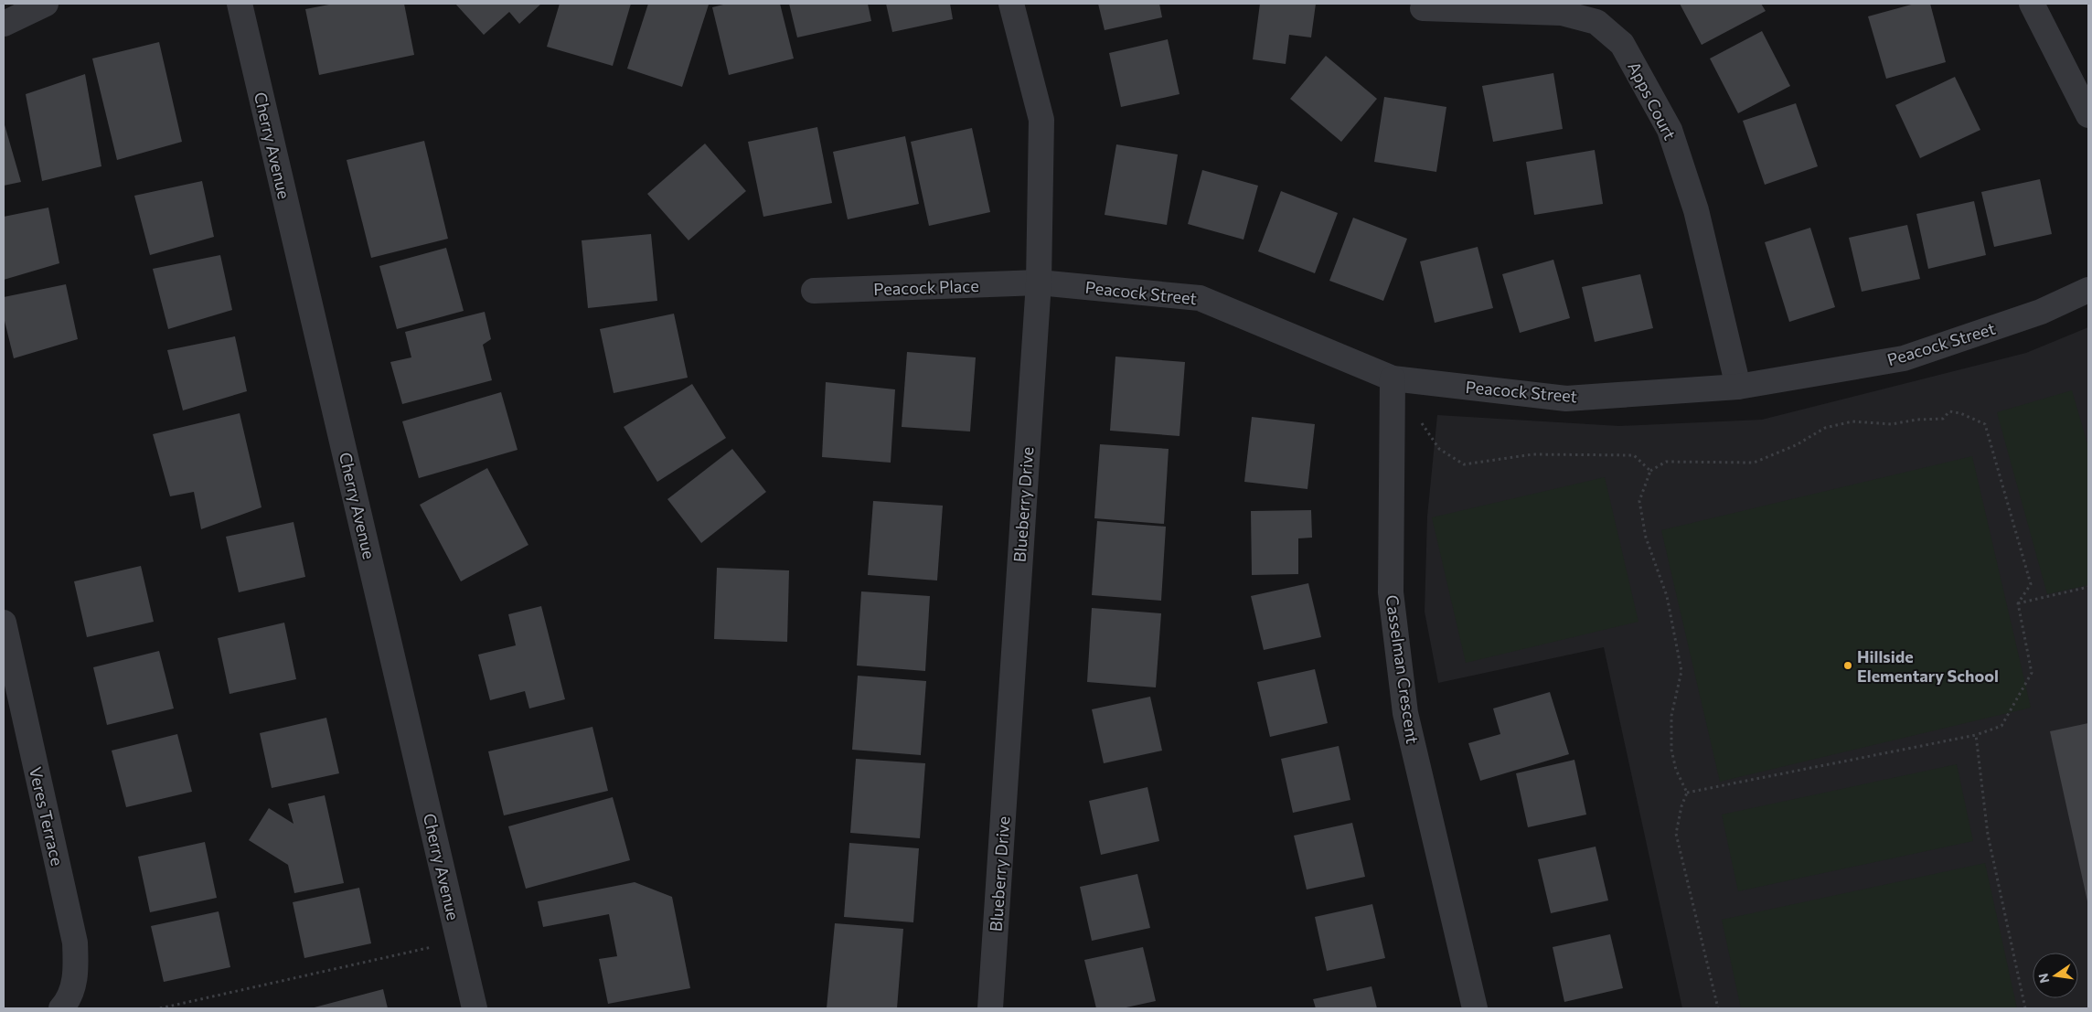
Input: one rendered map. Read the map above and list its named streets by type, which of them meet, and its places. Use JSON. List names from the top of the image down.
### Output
{
  "streets": {
    "street": [
      "Apps Court",
      "Cherry Avenue",
      "Peacock Place",
      "Peacock Street",
      "Blueberry Drive",
      "Casselman Crescent",
      "Veres Terrace"
    ]
  },
  "crossings": [
    ["Apps Court", "Peacock Street"],
    ["Peacock Place", "Peacock Street"],
    ["Peacock Place", "Blueberry Drive"],
    ["Peacock Street", "Blueberry Drive"],
    ["Peacock Street", "Casselman Crescent"]
  ],
  "places": ["Hillside Elementary School"],
  "north": "left"
}
